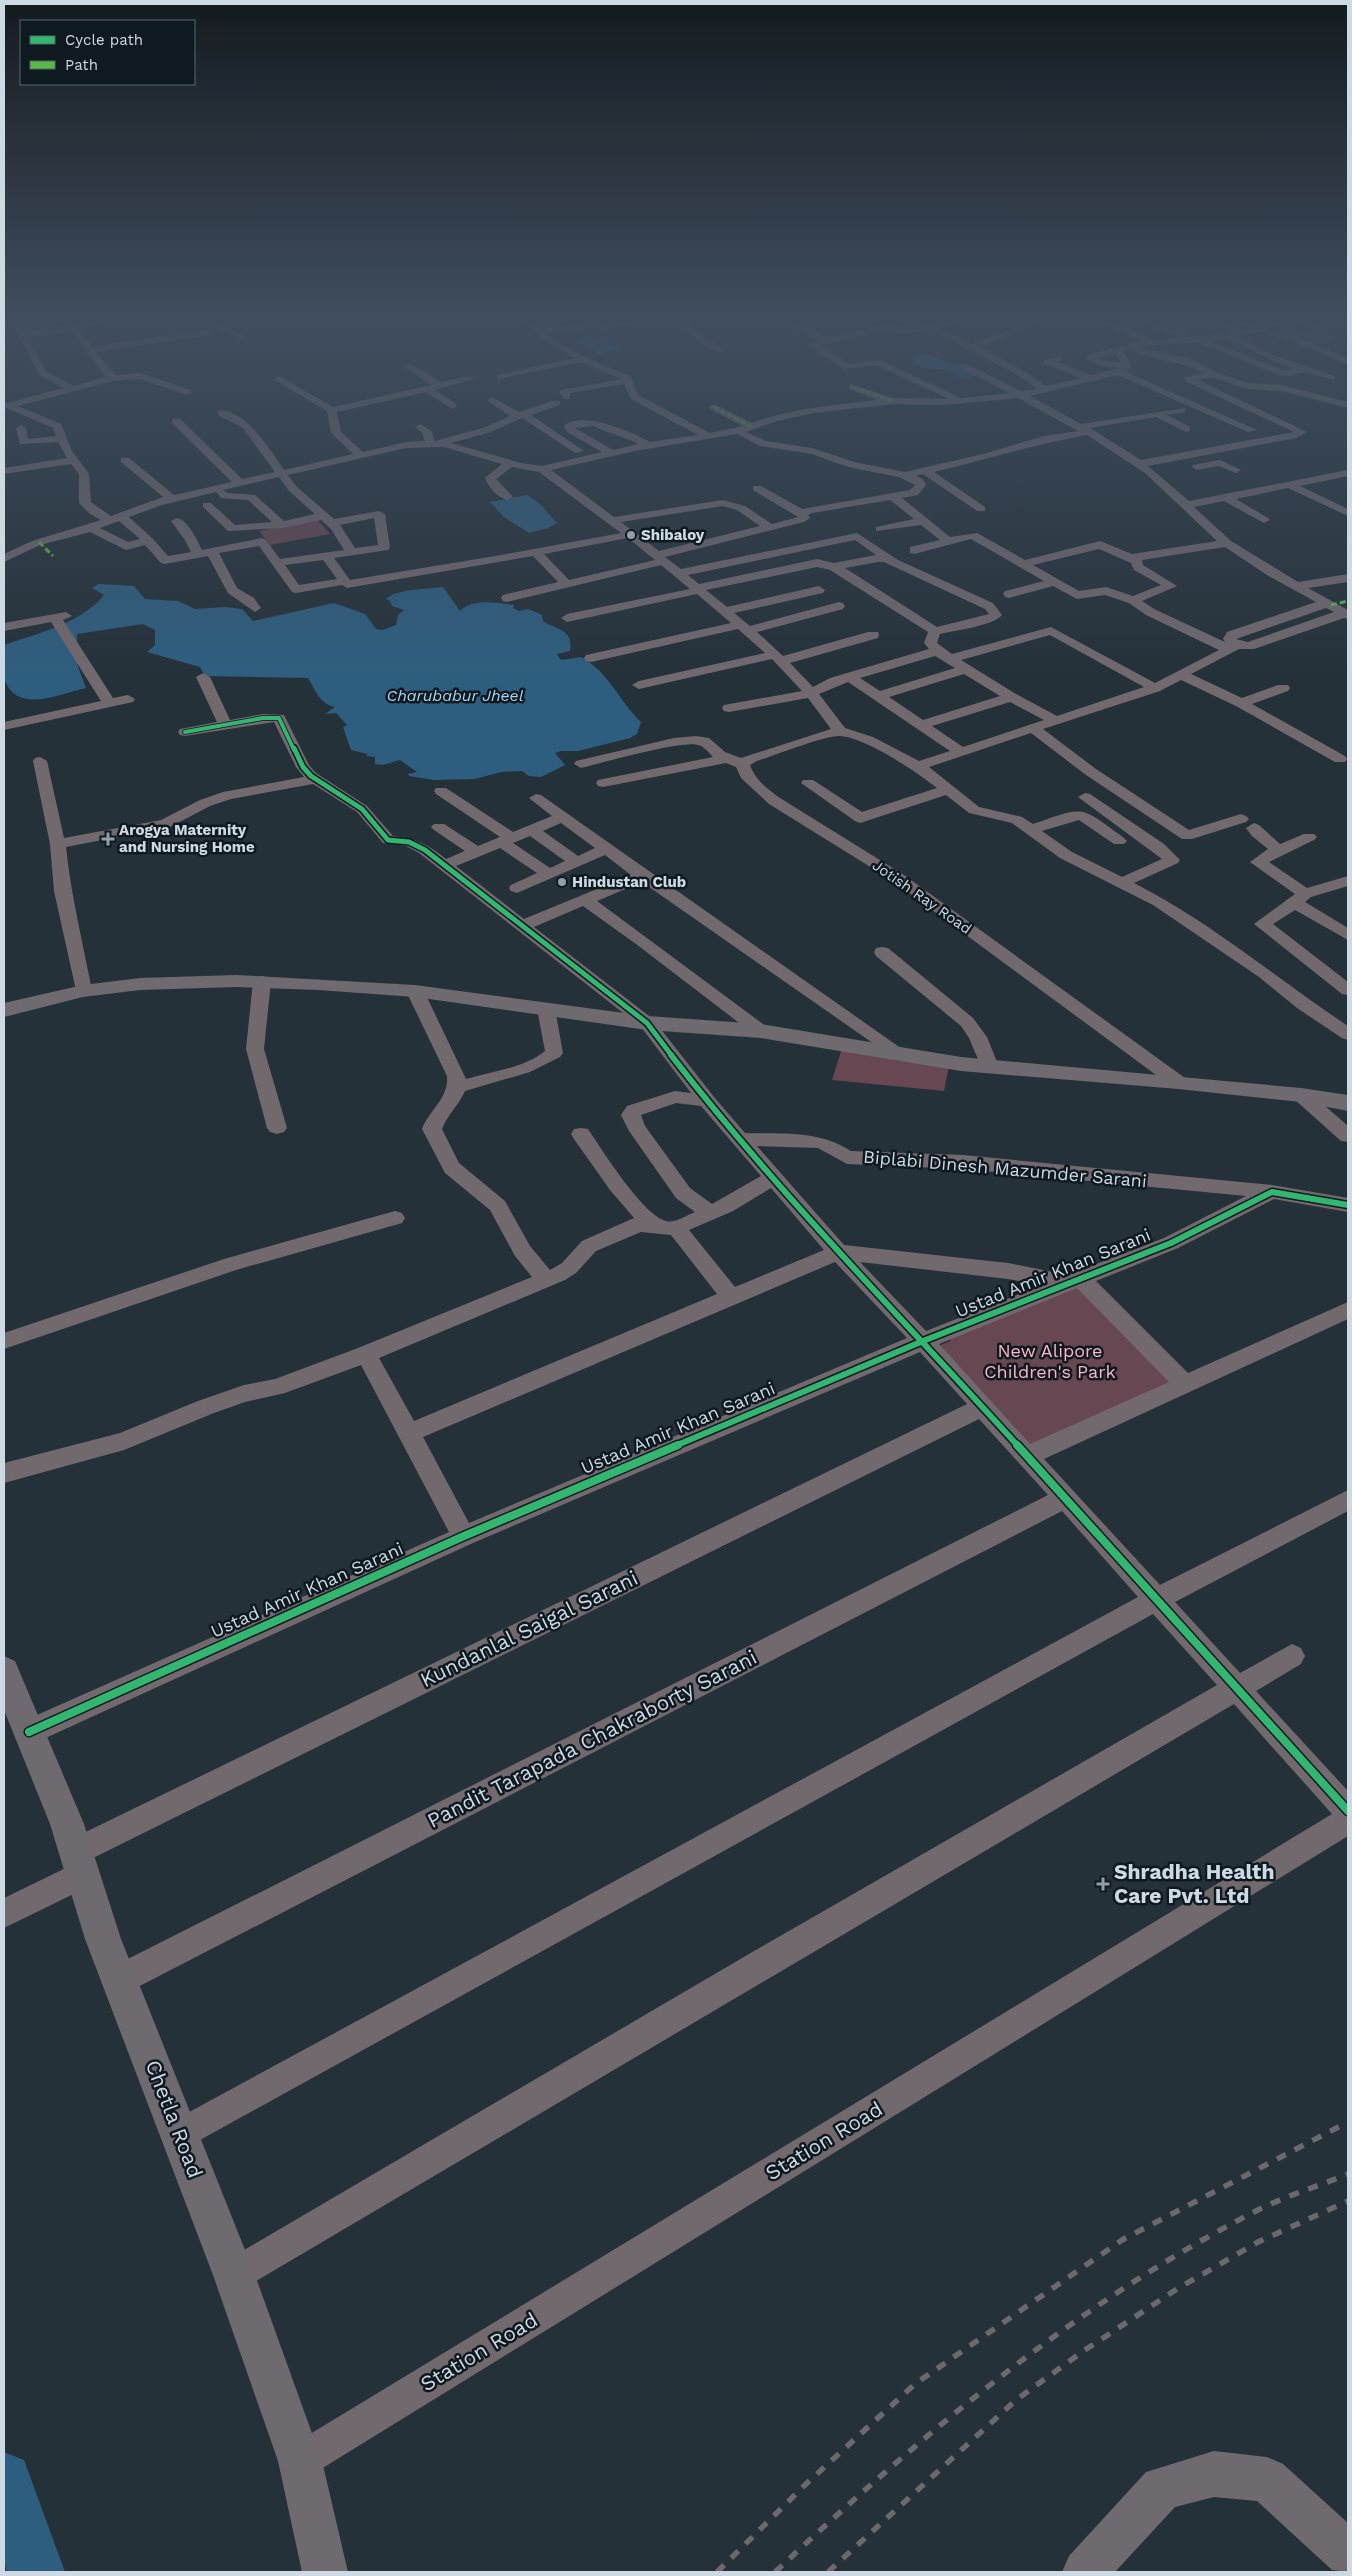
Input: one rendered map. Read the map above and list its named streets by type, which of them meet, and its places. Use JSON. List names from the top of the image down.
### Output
{
  "streets": {
    "main road": ["Chetla Road"],
    "street": [
      "Jotish Ray Road",
      "Biplabi Dinesh Mazumder Sarani",
      "Ustad Amir Khan Sarani",
      "Kundanlal Saigal Sarani",
      "Pandit Tarapada Chakraborty Sarani",
      "Station Road"
    ]
  },
  "crossings": [
    ["Biplabi Dinesh Mazumder Sarani", "Ustad Amir Khan Sarani"],
    ["Ustad Amir Khan Sarani", "Chetla Road"],
    ["Kundanlal Saigal Sarani", "Chetla Road"],
    ["Pandit Tarapada Chakraborty Sarani", "Chetla Road"],
    ["Chetla Road", "Station Road"]
  ],
  "water": ["Charubabur Jheel"],
  "parks": ["New Alipore Children's Park"],
  "places": {
    "other": ["Shibaloy", "Hindustan Club"],
    "health": ["Arogya Maternity and Nursing Home", "Shradha Health Care Pvt. Ltd"]
  },
  "legend": ["Cycle path", "Path"]
}
